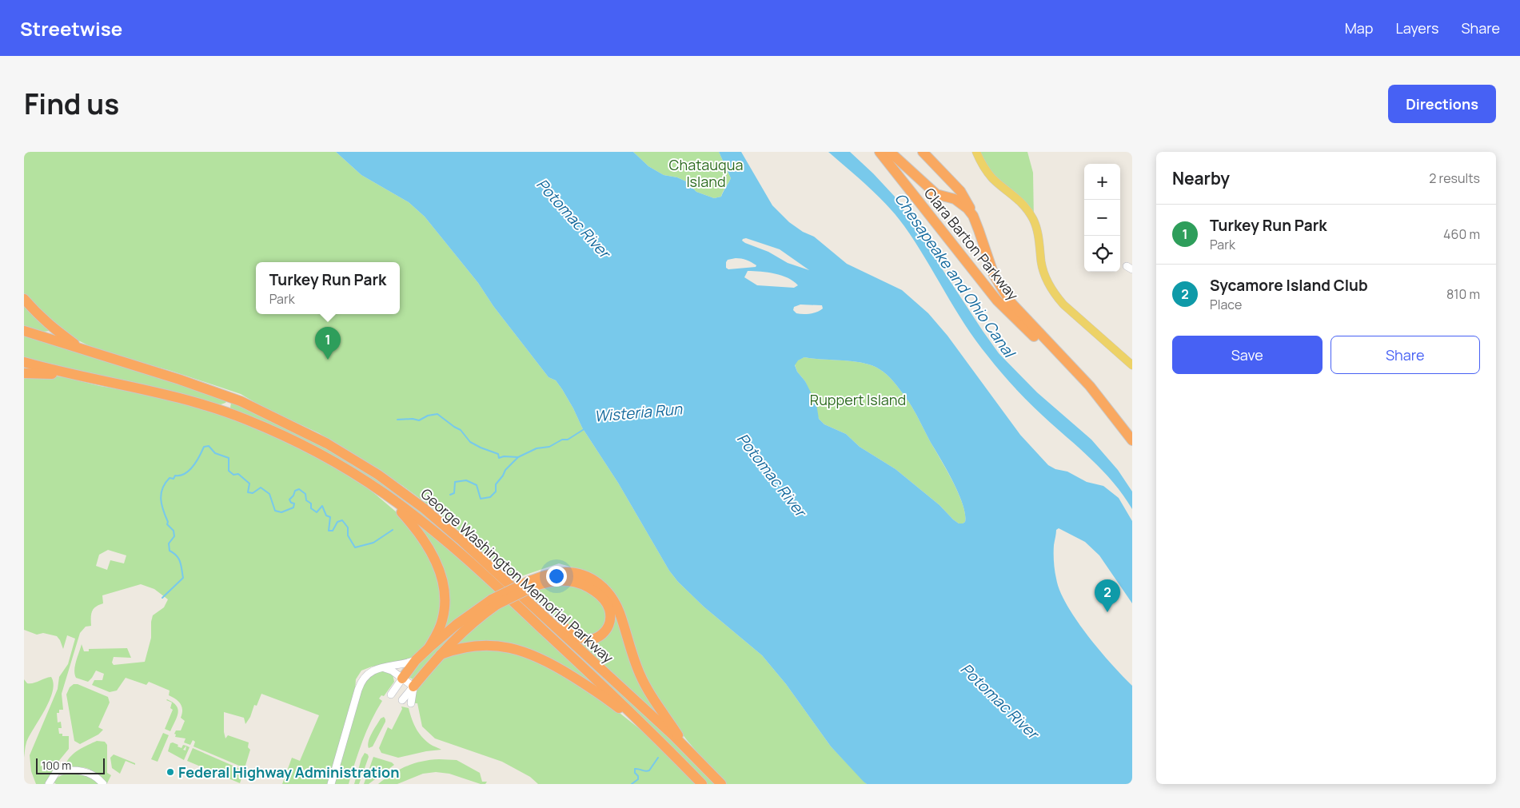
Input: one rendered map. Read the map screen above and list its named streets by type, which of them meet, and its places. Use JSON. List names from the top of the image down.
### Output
{
  "streets": {
    "highway": ["Clara Barton Parkway", "George Washington Memorial Parkway"]
  },
  "water": ["Potomac River", "Chesapeake and Ohio Canal", "Wisteria Run"],
  "parks": ["Chatauqua Island", "Ruppert Island"],
  "places": ["Federal Highway Administration"],
  "scale_bar": "100 m",
  "page": {
    "header": "Streetwise",
    "nav": ["Map", "Layers", "Share"],
    "title": "Find us",
    "buttons": [
      "Directions",
      ["Save", "Share"]
    ],
    "heading": ["Nearby", "2 results"],
    "map_buttons": ["+", "−"],
    "list": [
      {
        "mark": "1",
        "name": "Turkey Run Park",
        "note": "Park",
        "value": "460 m"
      },
      {
        "mark": "2",
        "name": "Sycamore Island Club",
        "note": "Place",
        "value": "810 m"
      }
    ],
    "popup": ["Turkey Run Park", "Park"],
    "pins": ["1", "2"],
    "scale": "100 m"
  }
}
